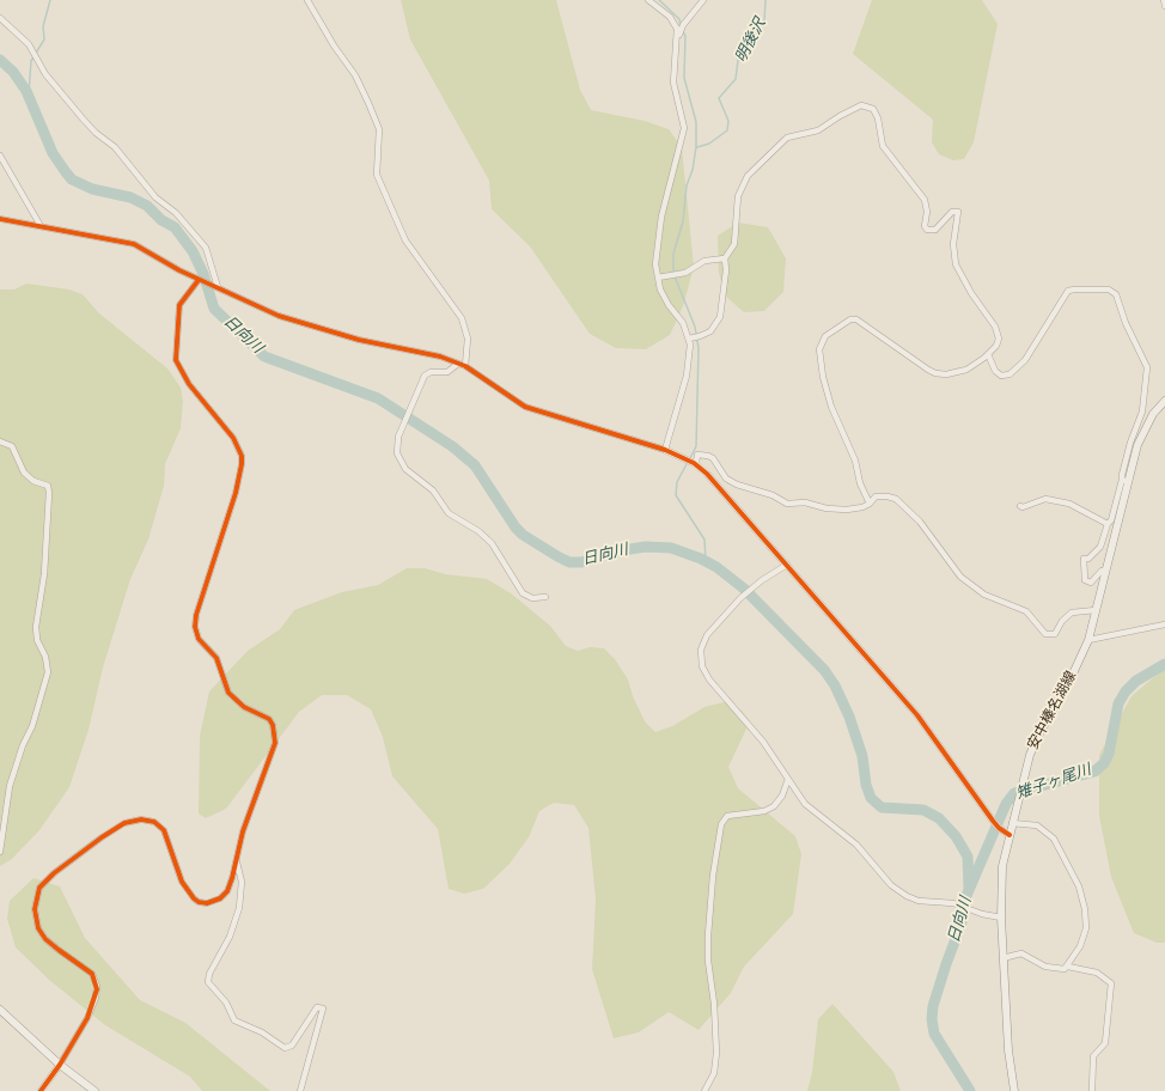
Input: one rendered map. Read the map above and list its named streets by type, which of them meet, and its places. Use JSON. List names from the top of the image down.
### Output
{
  "streets": {
    "main road": ["安中榛名湖線"]
  },
  "water": ["明後沢", "日向川", "雉子ヶ尾川"]
}
